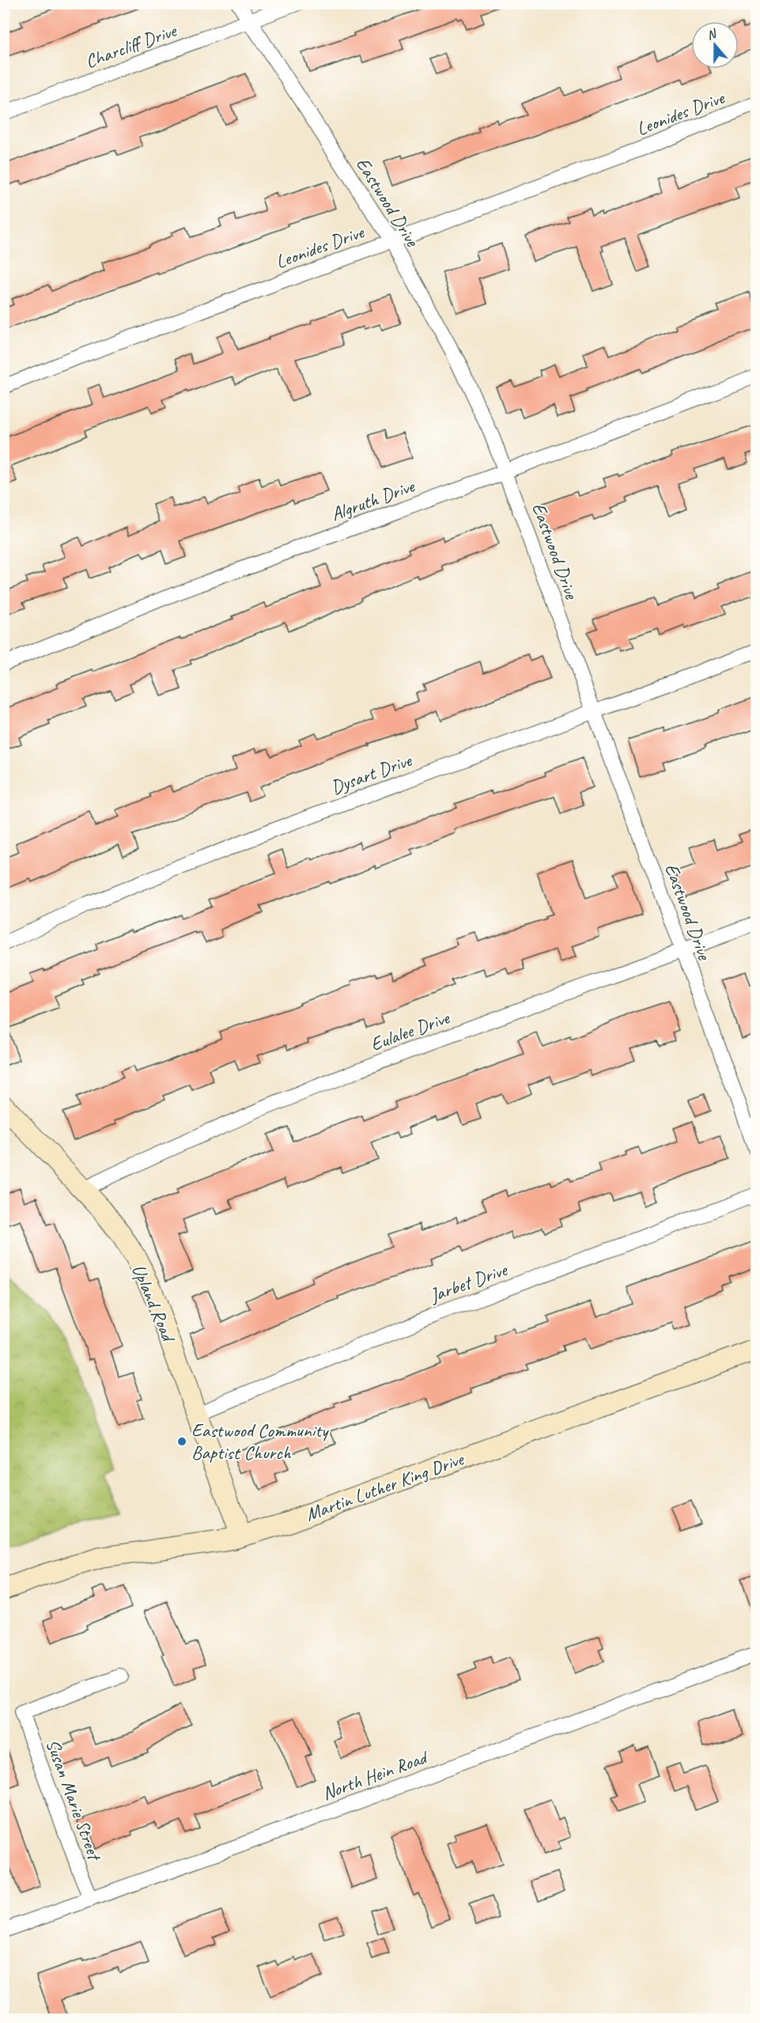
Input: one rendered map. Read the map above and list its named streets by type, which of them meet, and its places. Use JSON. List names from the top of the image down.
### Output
{
  "streets": {
    "main road": ["Upland Road", "Martin Luther King Drive"],
    "street": [
      "Charcliff Drive",
      "Leonides Drive",
      "Eastwood Drive",
      "Algruth Drive",
      "Dysart Drive",
      "Eulalee Drive",
      "Jarbet Drive",
      "North Hein Road",
      "Susan Marie Street"
    ]
  },
  "crossings": [
    ["Charcliff Drive", "Eastwood Drive"],
    ["Leonides Drive", "Eastwood Drive"],
    ["Eastwood Drive", "Algruth Drive"],
    ["Eastwood Drive", "Dysart Drive"],
    ["Eastwood Drive", "Eulalee Drive"],
    ["Eulalee Drive", "Upland Road"],
    ["Jarbet Drive", "Upland Road"],
    ["Upland Road", "Martin Luther King Drive"],
    ["North Hein Road", "Susan Marie Street"]
  ],
  "places": ["Eastwood Community Baptist Church"],
  "north": "top"
}
